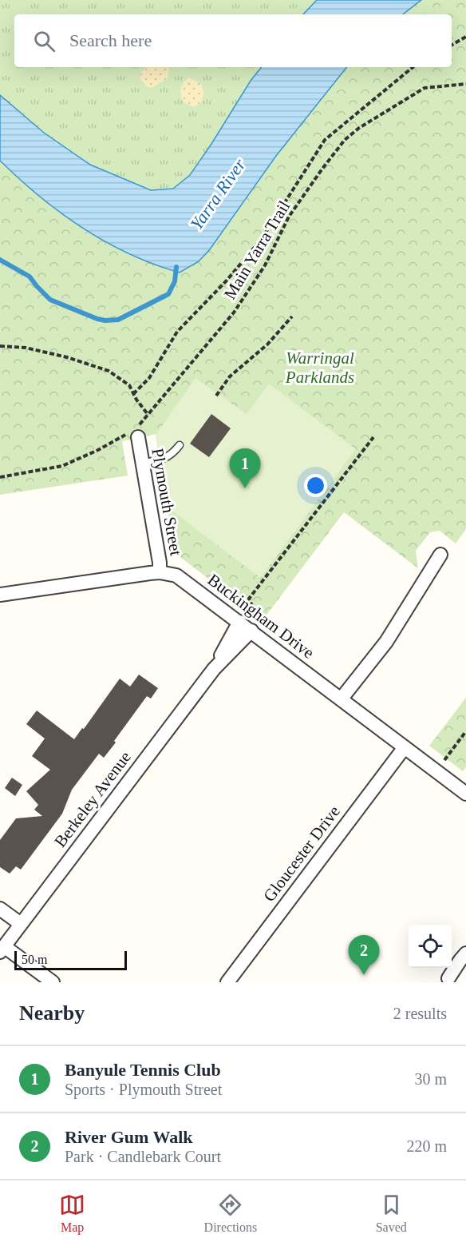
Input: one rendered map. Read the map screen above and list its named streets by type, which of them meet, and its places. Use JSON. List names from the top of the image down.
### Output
{
  "streets": {
    "street": [
      "Plymouth Street",
      "Buckingham Drive",
      "Berkeley Avenue",
      "Gloucester Drive"
    ],
    "path": ["Main Yarra Trail"]
  },
  "crossings": [
    ["Main Yarra Trail", "Plymouth Street"],
    ["Plymouth Street", "Buckingham Drive"],
    ["Buckingham Drive", "Berkeley Avenue"],
    ["Buckingham Drive", "Gloucester Drive"]
  ],
  "water": ["Yarra River"],
  "parks": ["Warringal Parklands"],
  "scale_bar": "50 m",
  "page": {
    "search": "Search here",
    "pins": ["1", "2"],
    "scale": "50 m",
    "heading": ["Nearby", "2 results"],
    "list": [
      {
        "mark": "1",
        "name": "Banyule Tennis Club",
        "note": "Sports · Plymouth Street",
        "value": "30 m"
      },
      {
        "mark": "2",
        "name": "River Gum Walk",
        "note": "Park · Candlebark Court",
        "value": "220 m"
      }
    ],
    "nav": ["Map", "Directions", "Saved"]
  }
}
